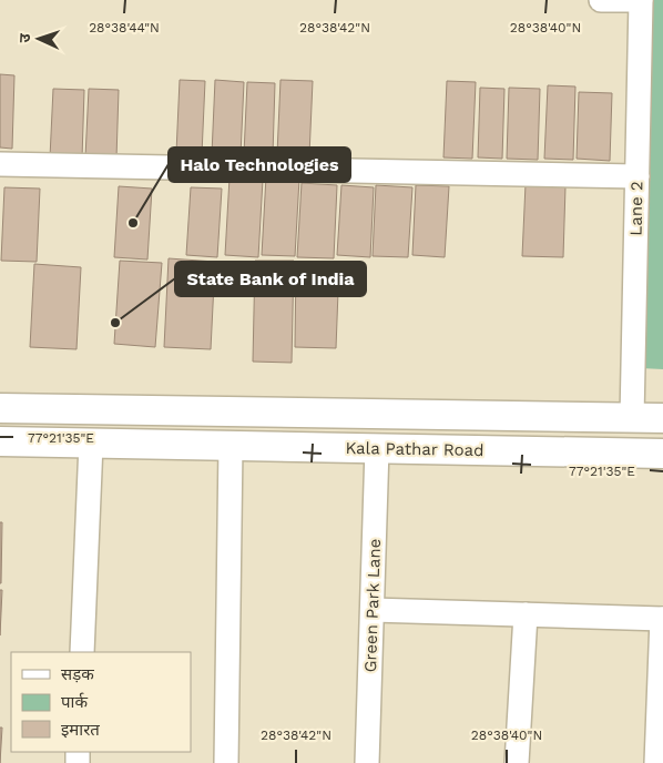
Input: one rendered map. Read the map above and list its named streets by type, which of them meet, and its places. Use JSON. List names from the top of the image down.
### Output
{
  "streets": {
    "street": ["Lane 2", "Kala Pathar Road", "Green Park Lane"]
  },
  "crossings": [
    ["Lane 2", "Kala Pathar Road"],
    ["Kala Pathar Road", "Green Park Lane"]
  ],
  "places": ["Halo Technologies", "State Bank of India"],
  "legend": ["सड़क", "पार्क", "इमारत"],
  "north": "left",
  "coordinates": [
    "28°38'44\"N",
    "28°38'42\"N",
    "28°38'40\"N",
    "77°21'35\"E"
  ]
}
